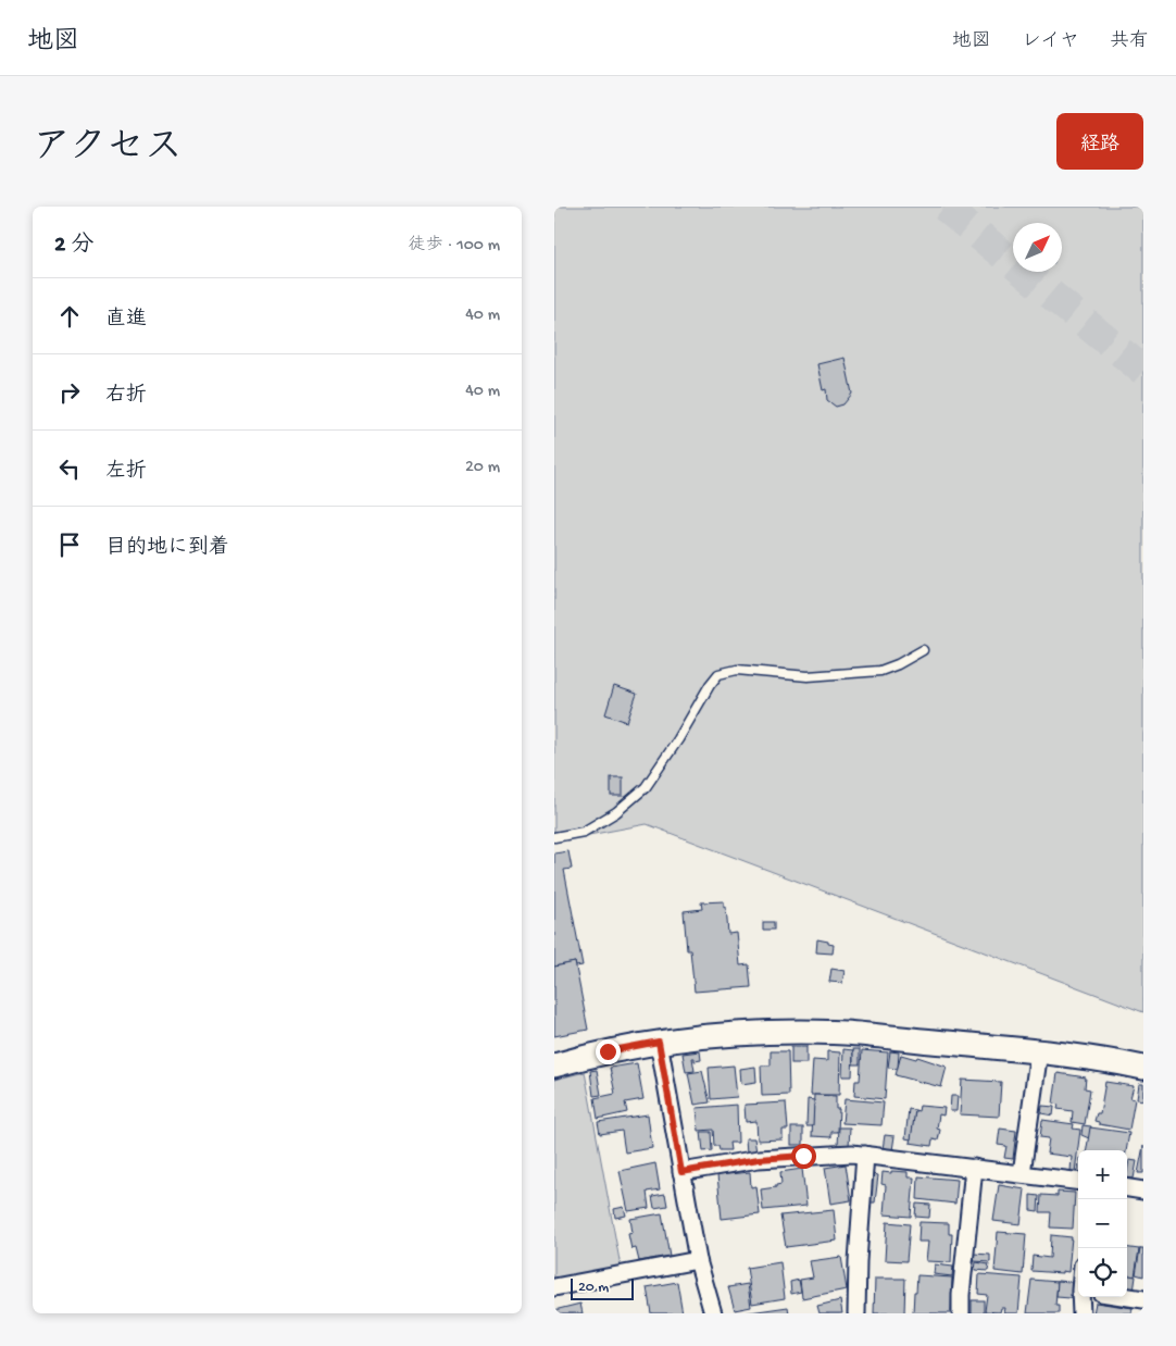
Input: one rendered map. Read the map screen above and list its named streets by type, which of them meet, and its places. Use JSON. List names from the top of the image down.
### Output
{
  "scale_bar": "20 m",
  "north": "top right",
  "page": {
    "header": "地図",
    "nav": ["地図", "レイヤ", "共有"],
    "title": "アクセス",
    "buttons": "経路",
    "heading": ["2 分", "徒歩 · 100 m"],
    "list": [
      ["直進", "40 m"],
      ["右折", "40 m"],
      ["左折", "20 m"],
      "目的地に到着"
    ],
    "map_buttons": ["+", "−"],
    "scale": "20 m"
  }
}
